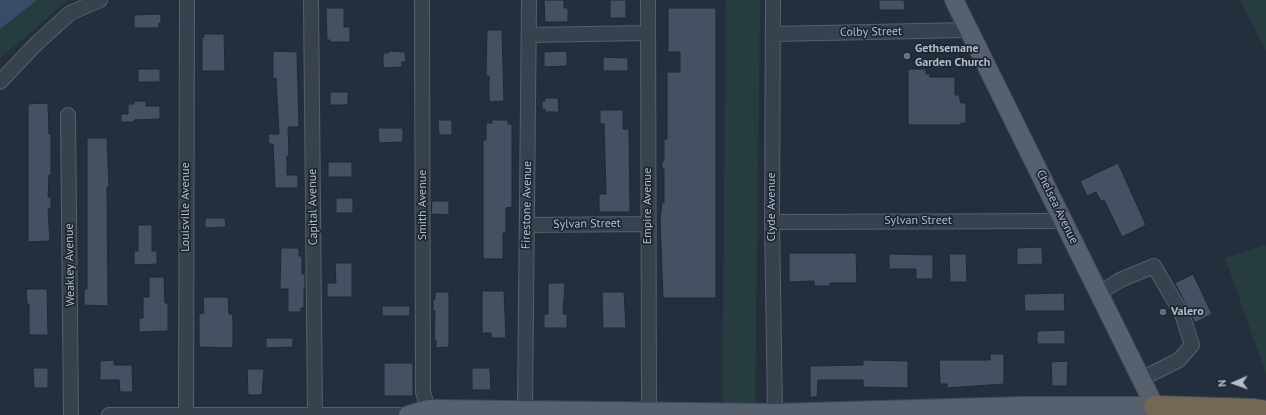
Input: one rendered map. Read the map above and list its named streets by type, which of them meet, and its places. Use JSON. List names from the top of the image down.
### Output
{
  "streets": {
    "main road": ["Chelsea Avenue"],
    "street": [
      "Colby Street",
      "Smith Avenue",
      "Firestone Avenue",
      "Empire Avenue",
      "Louisville Avenue",
      "Capital Avenue",
      "Clyde Avenue",
      "Sylvan Street",
      "Weakley Avenue"
    ]
  },
  "crossings": [
    ["Colby Street", "Clyde Avenue"],
    ["Colby Street", "Chelsea Avenue"],
    ["Firestone Avenue", "Sylvan Street"],
    ["Empire Avenue", "Sylvan Street"],
    ["Clyde Avenue", "Sylvan Street"],
    ["Chelsea Avenue", "Sylvan Street"]
  ],
  "places": ["Gethsemane Garden Church", "Valero"],
  "north": "left"
}
